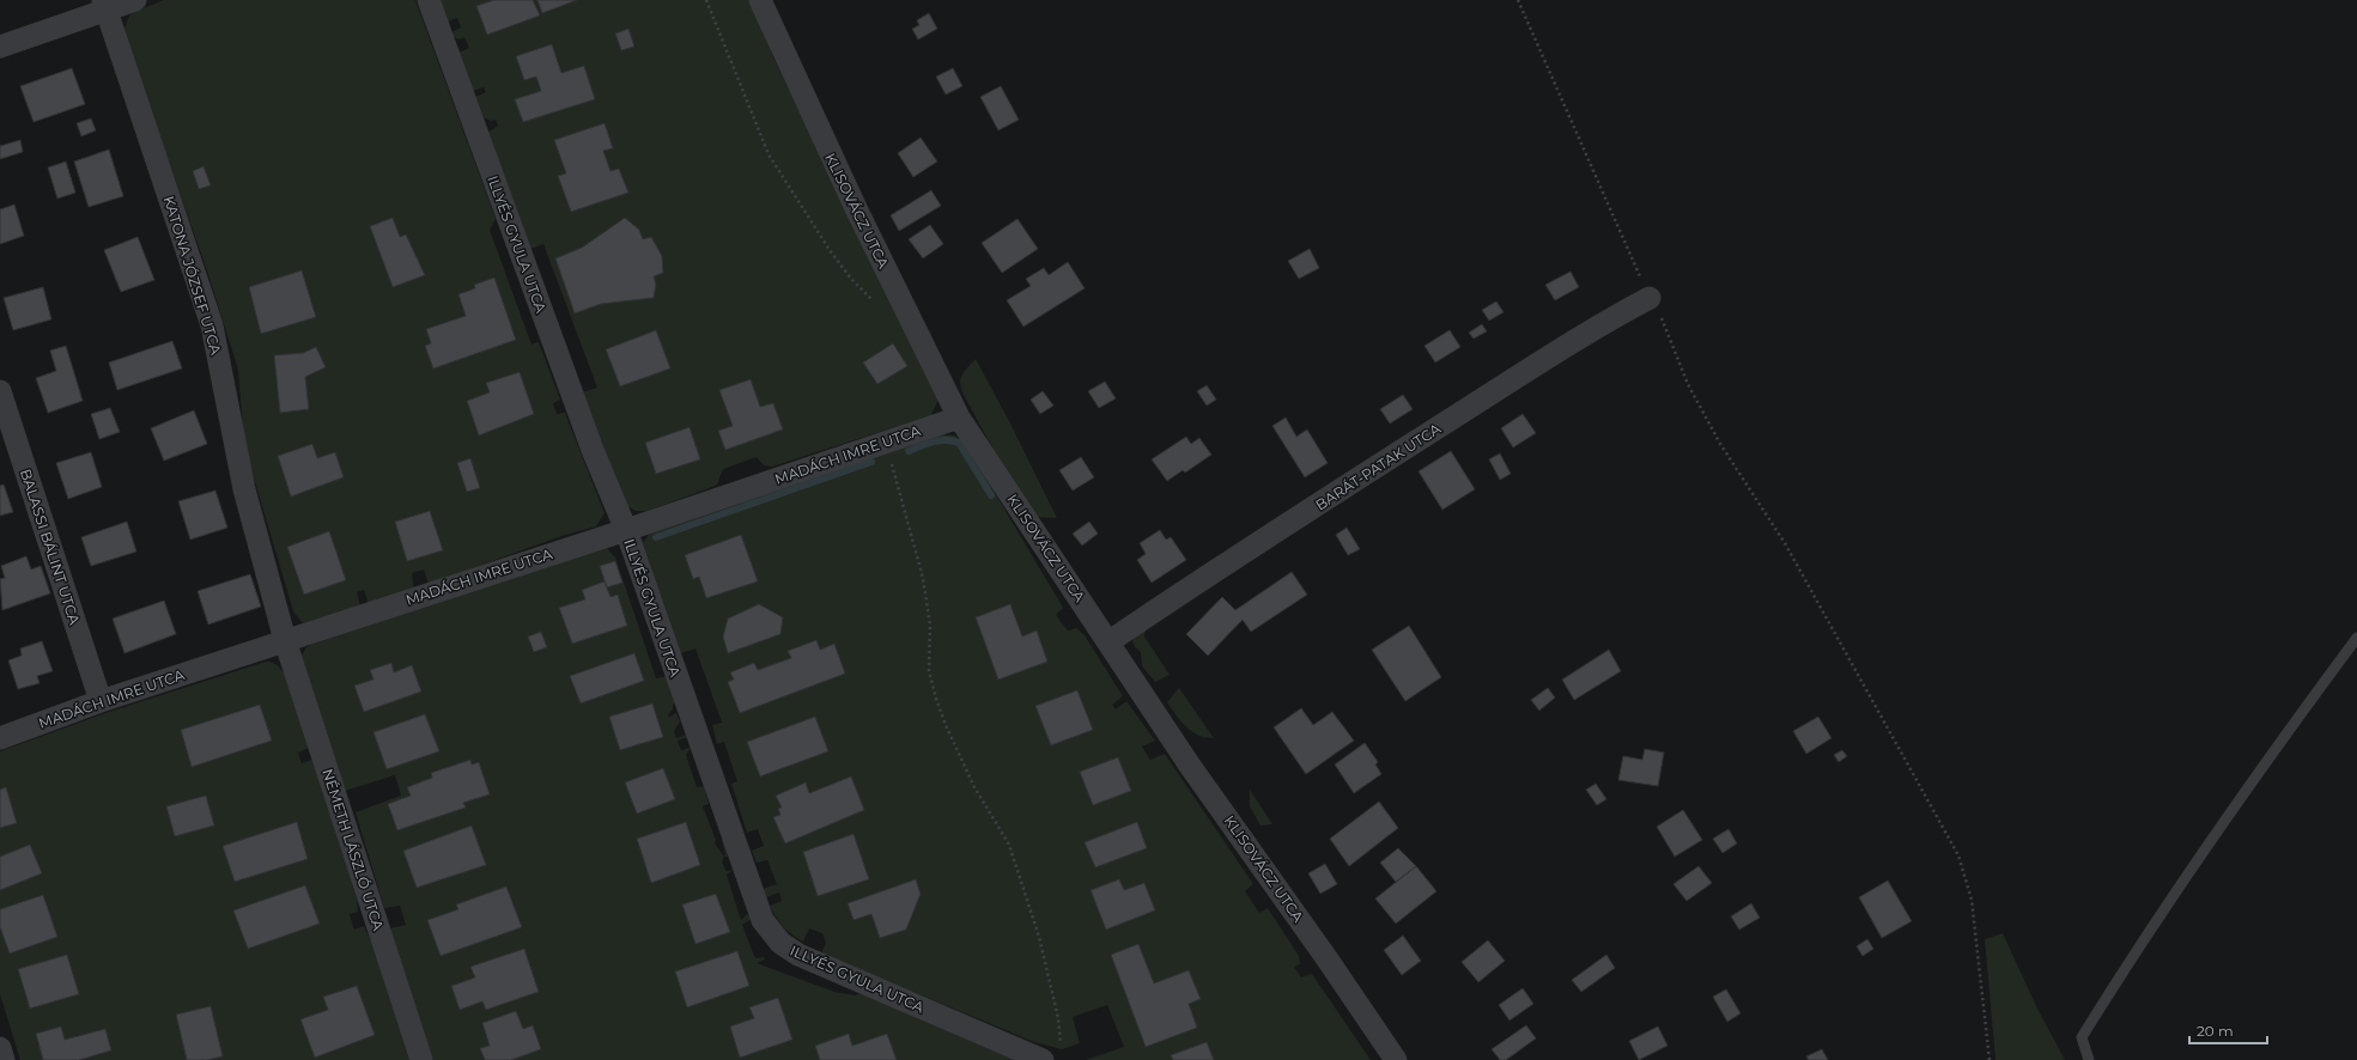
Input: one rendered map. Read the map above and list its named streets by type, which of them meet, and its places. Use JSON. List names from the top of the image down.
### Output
{
  "streets": {
    "street": [
      "KLISOVÁCZ UTCA",
      "ILLYÉS GYULA UTCA",
      "KATONA JÓZSEF UTCA",
      "MADÁCH IMRE UTCA",
      "BARÁT-PATAK UTCA",
      "BALASSI BÁLINT UTCA",
      "NÉMETH LÁSZLÓ UTCA"
    ]
  },
  "crossings": [
    ["KLISOVÁCZ UTCA", "MADÁCH IMRE UTCA"],
    ["KLISOVÁCZ UTCA", "BARÁT-PATAK UTCA"],
    ["ILLYÉS GYULA UTCA", "MADÁCH IMRE UTCA"],
    ["KATONA JÓZSEF UTCA", "MADÁCH IMRE UTCA"],
    ["KATONA JÓZSEF UTCA", "NÉMETH LÁSZLÓ UTCA"],
    ["MADÁCH IMRE UTCA", "BALASSI BÁLINT UTCA"],
    ["MADÁCH IMRE UTCA", "NÉMETH LÁSZLÓ UTCA"]
  ],
  "scale_bar": "20 m"
}
